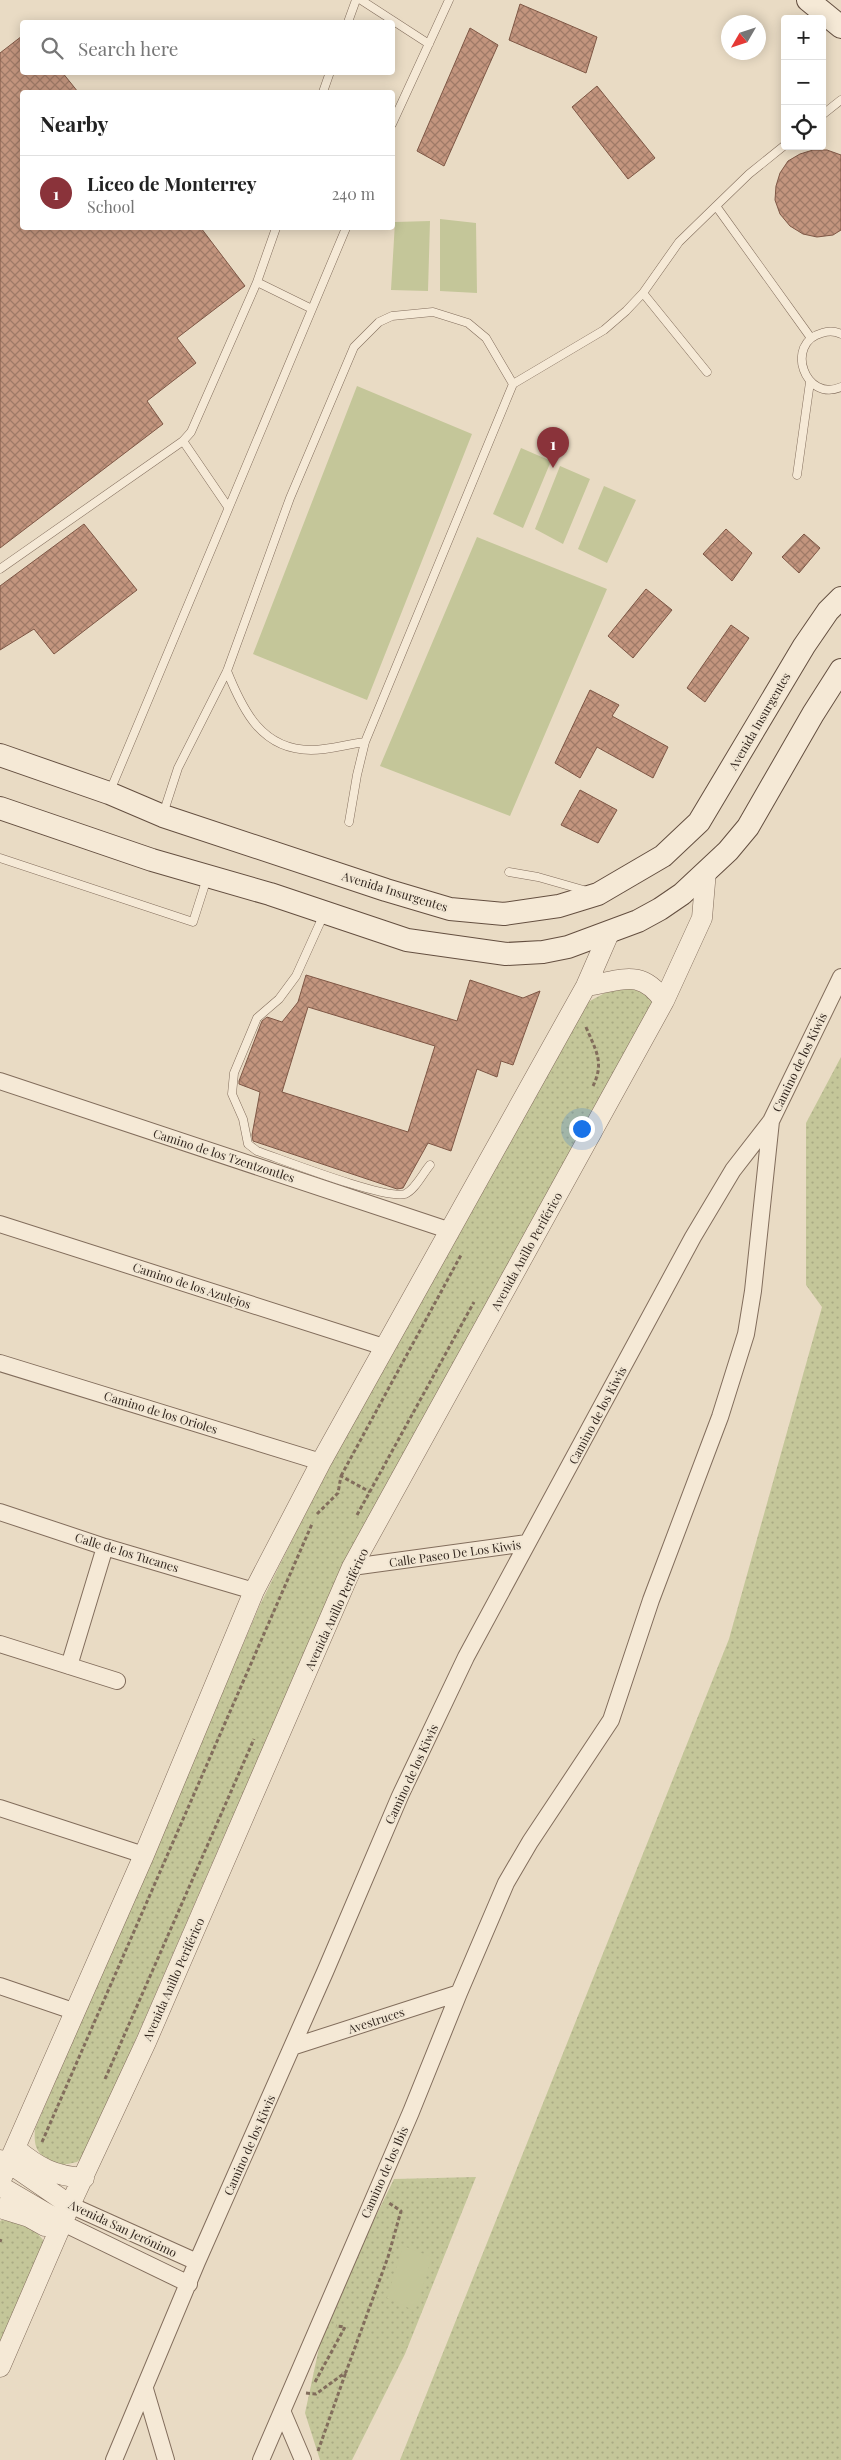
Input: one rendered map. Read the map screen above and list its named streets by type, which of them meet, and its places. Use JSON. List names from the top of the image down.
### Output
{
  "streets": {
    "main road": ["Avenida Insurgentes"],
    "street": [
      "Camino de los Kiwis",
      "Camino de los Tzentzontles",
      "Avenida Anillo Periférico",
      "Camino de los Azulejos",
      "Camino de los Orioles",
      "Calle de los Tucanes",
      "Calle Paseo De Los Kiwis",
      "Avestruces",
      "Camino de los Ibis",
      "Avenida San Jerónimo"
    ]
  },
  "crossings": [
    ["Camino de los Kiwis", "Calle Paseo De Los Kiwis"],
    ["Camino de los Kiwis", "Avestruces"],
    ["Camino de los Kiwis", "Camino de los Ibis"],
    ["Camino de los Kiwis", "Avenida San Jerónimo"],
    ["Avenida Anillo Periférico", "Calle Paseo De Los Kiwis"],
    ["Avenida Anillo Periférico", "Avenida San Jerónimo"],
    ["Avestruces", "Camino de los Ibis"]
  ],
  "north": "bottom left",
  "page": {
    "map_buttons": ["+", "−"],
    "search": "Search here",
    "heading": "Nearby",
    "list": [
      {
        "mark": "1",
        "name": "Liceo de Monterrey",
        "note": "School",
        "value": "240 m"
      }
    ],
    "pins": "1"
  }
}
